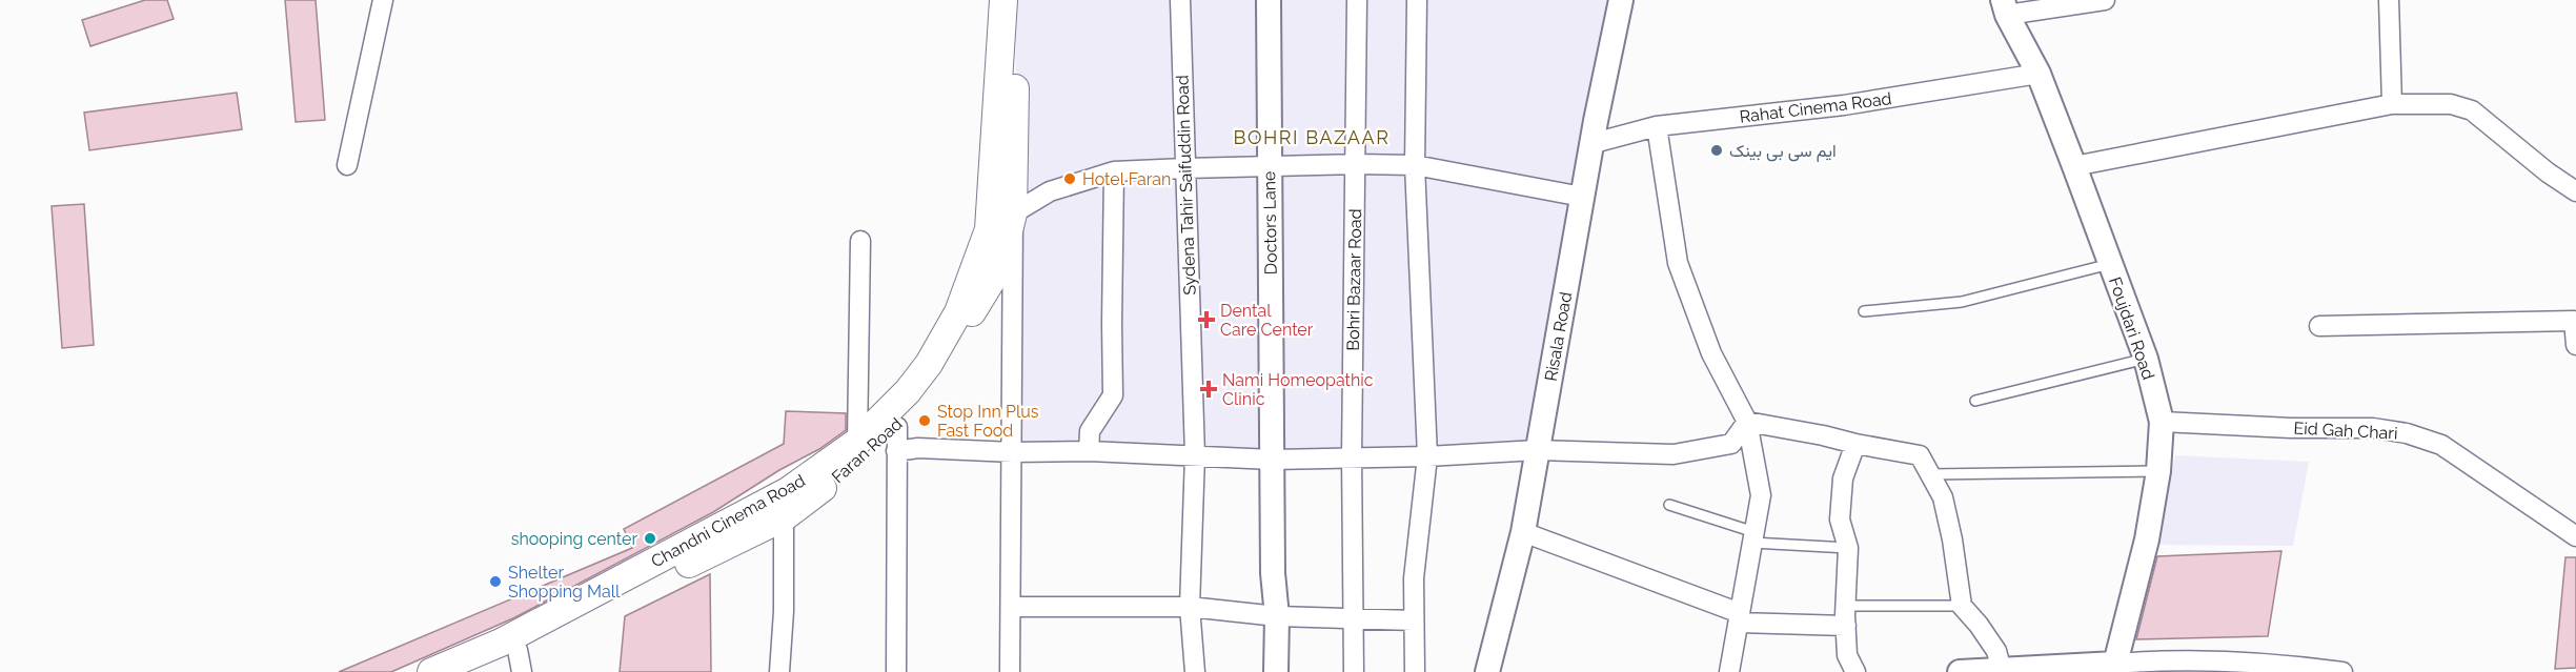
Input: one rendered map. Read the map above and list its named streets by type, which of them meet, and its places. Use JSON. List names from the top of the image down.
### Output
{
  "streets": {
    "main road": ["Faran Road", "Chandni Cinema Road"],
    "street": [
      "Rahat Cinema Road",
      "Sydena Tahir Saifuddin Road",
      "Doctors Lane",
      "Bohri Bazaar Road",
      "Foujdari Road",
      "Risala Road",
      "Eid Gah Chari"
    ]
  },
  "crossings": [
    ["Rahat Cinema Road", "Foujdari Road"],
    ["Rahat Cinema Road", "Risala Road"],
    ["Foujdari Road", "Eid Gah Chari"]
  ],
  "districts": ["BOHRI BAZAAR"],
  "places": {
    "other": [
      "ایم سی بی بینک",
      "Hotel Faran",
      "Stop Inn Plus Fast Food",
      "shooping center",
      "Shelter Shopping Mall"
    ],
    "health": ["Dental Care Center", "Nami Homeopathic Clinic"]
  }
}
